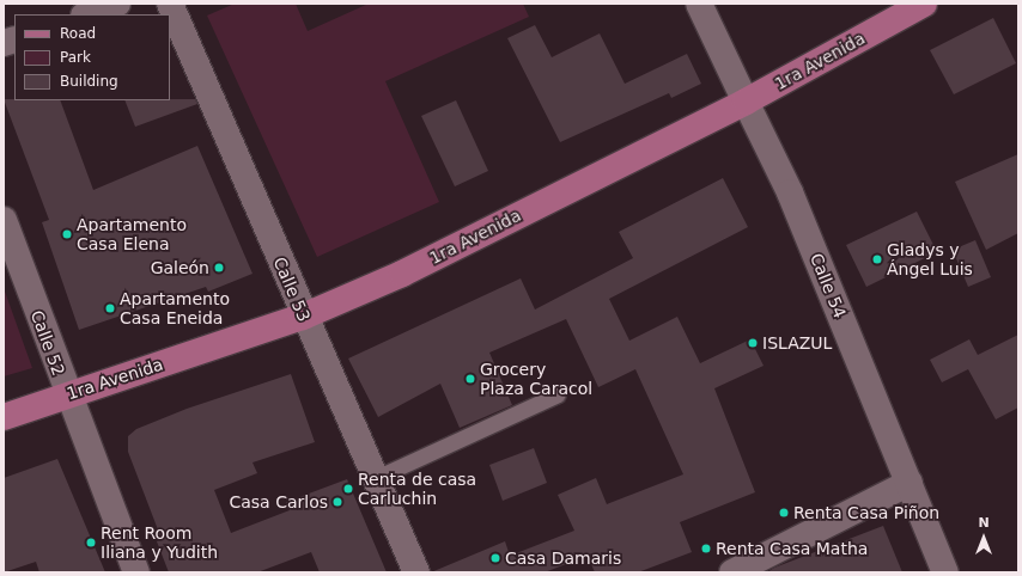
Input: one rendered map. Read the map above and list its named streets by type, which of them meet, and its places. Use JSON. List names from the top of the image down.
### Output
{
  "streets": {
    "main road": ["1ra Avenida"],
    "street": ["Calle 54", "Calle 53", "Calle 52"]
  },
  "crossings": [
    ["1ra Avenida", "Calle 54"],
    ["1ra Avenida", "Calle 53"],
    ["1ra Avenida", "Calle 52"]
  ],
  "places": [
    "Apartamento Casa Elena",
    "Gladys y Ángel Luis",
    "Galeón",
    "Apartamento Casa Eneida",
    "ISLAZUL",
    "Grocery Plaza Caracol",
    "Renta de casa Carluchin",
    "Casa Carlos",
    "Renta Casa Piñon",
    "Rent Room Iliana y Yudith",
    "Renta Casa Matha",
    "Casa Damaris"
  ],
  "legend": ["Road", "Park", "Building"],
  "north": "top"
}
